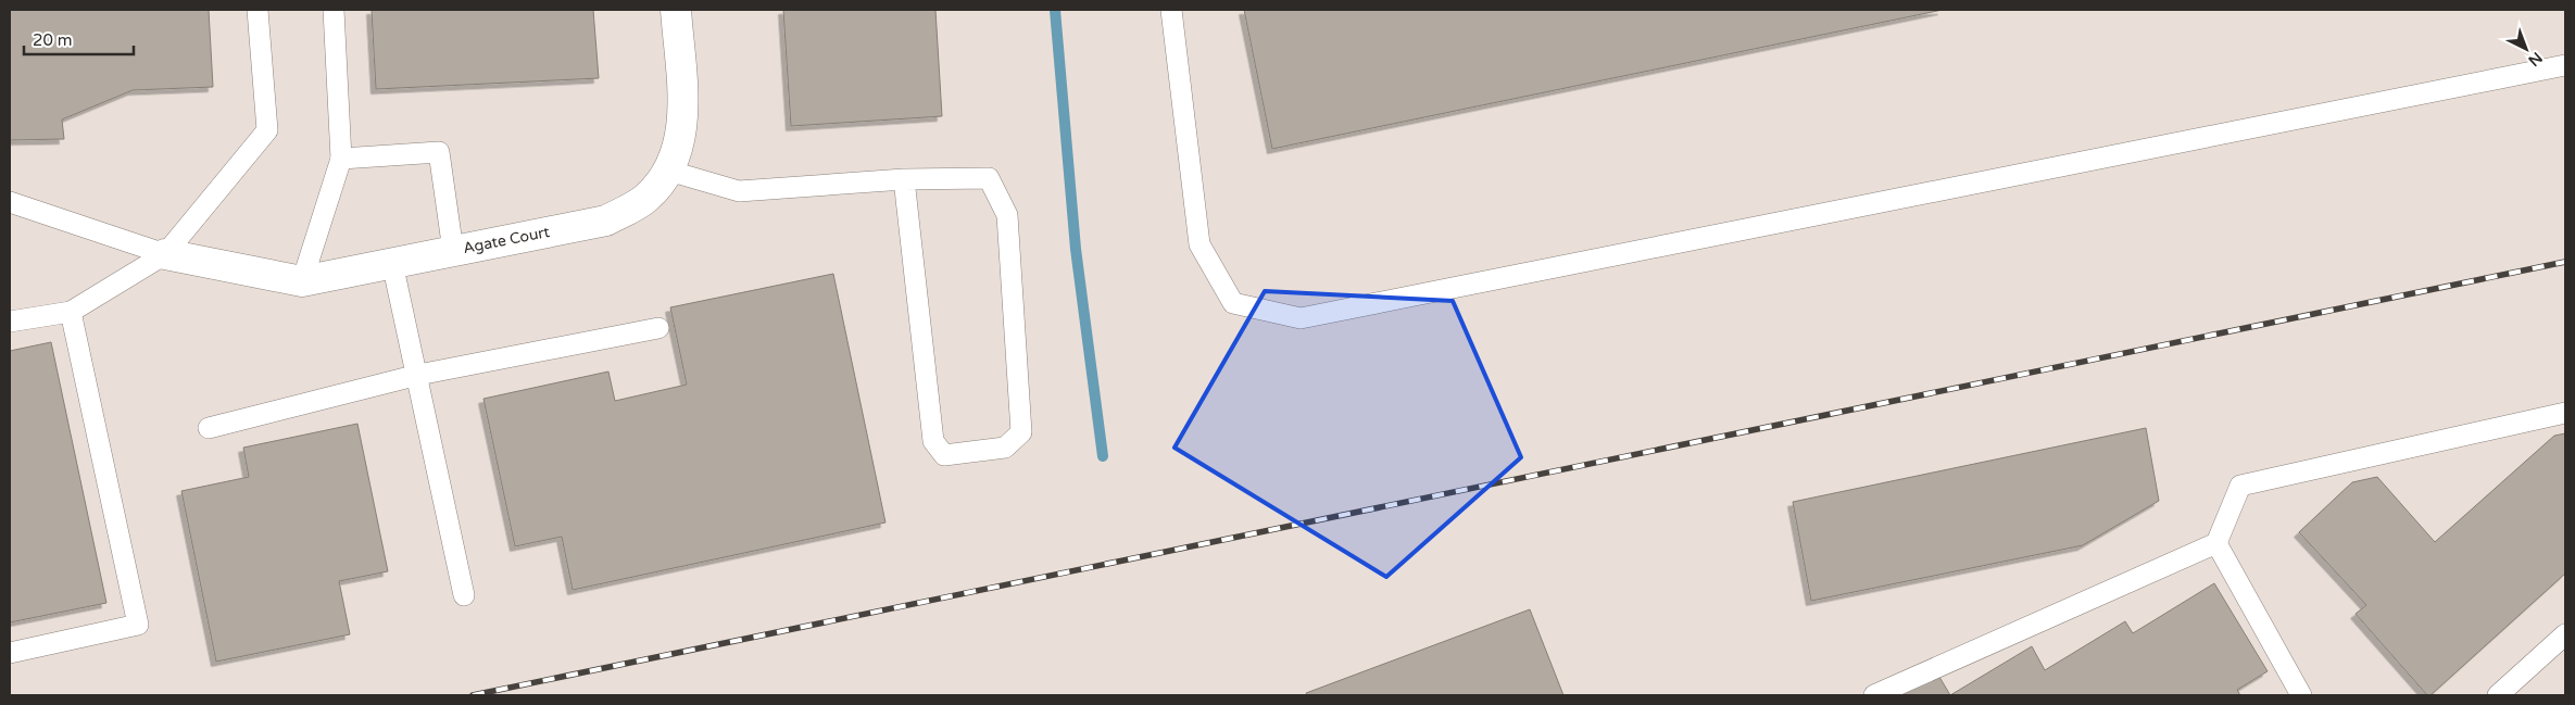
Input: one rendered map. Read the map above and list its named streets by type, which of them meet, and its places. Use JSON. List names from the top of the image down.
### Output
{
  "streets": {
    "street": ["Agate Court"]
  },
  "scale_bar": "20 m",
  "north": "bottom right"
}
